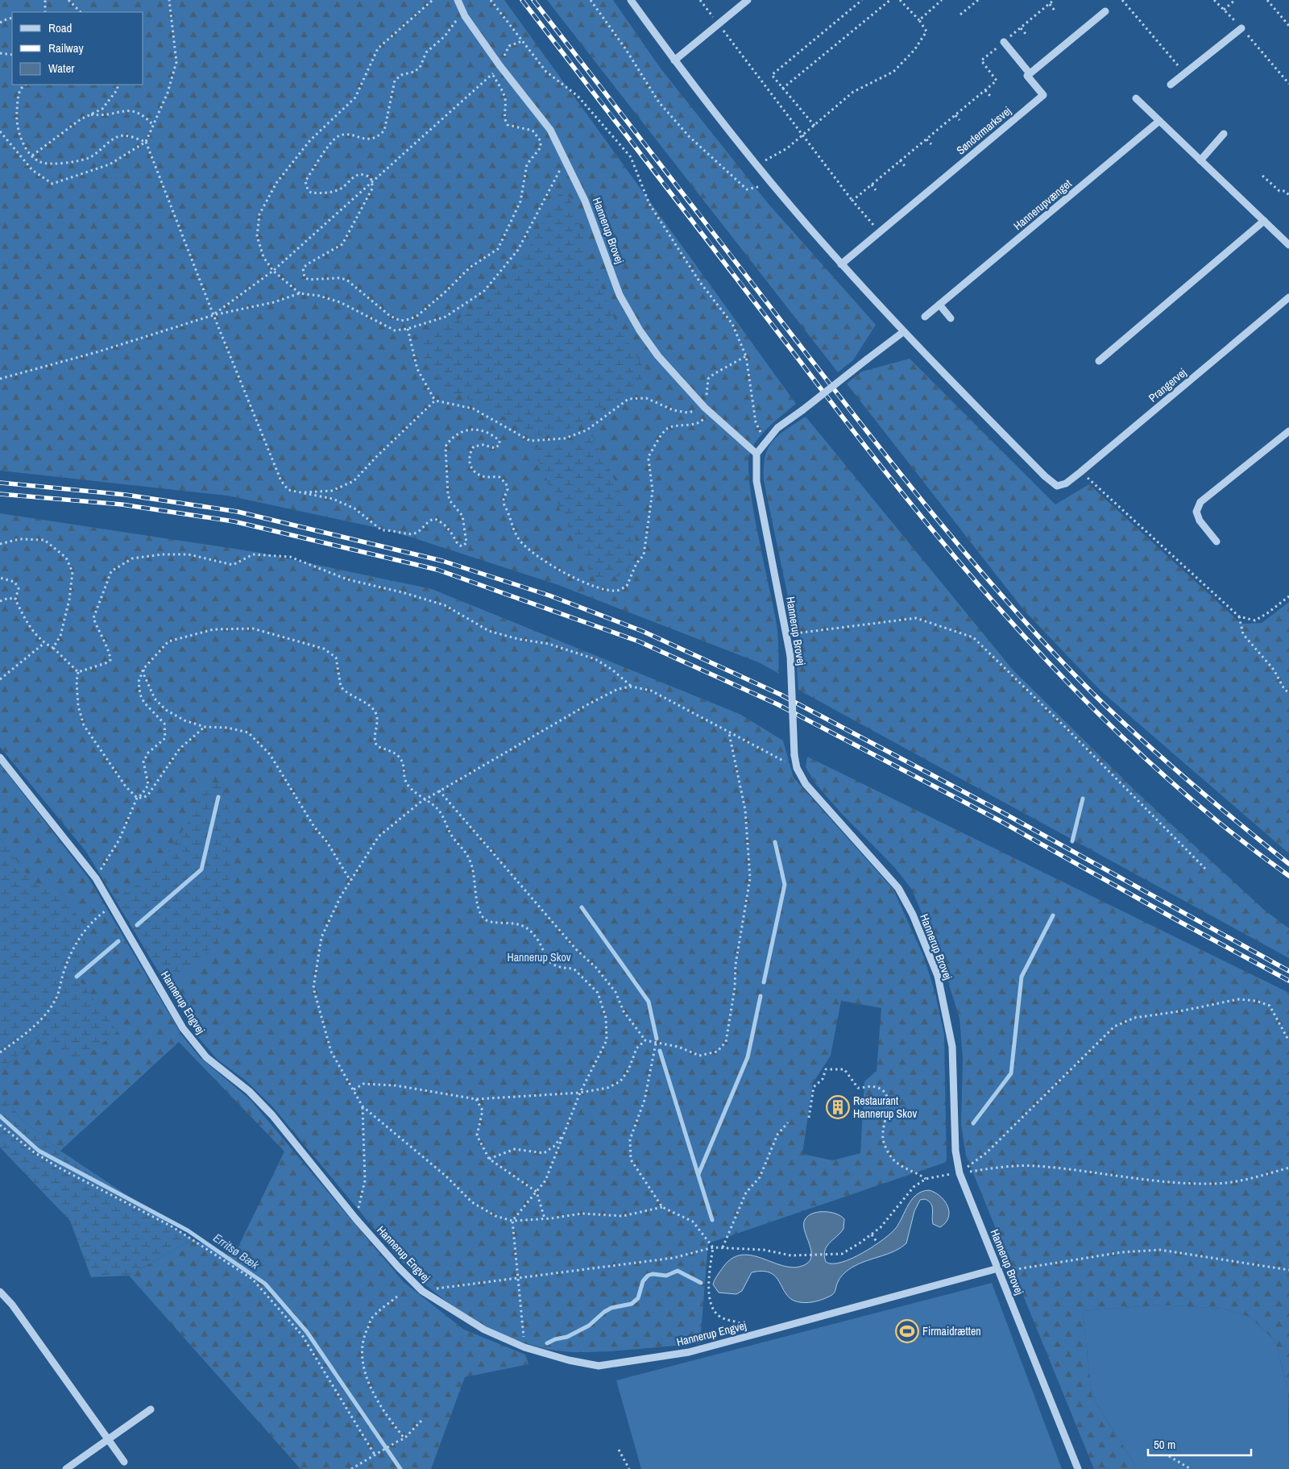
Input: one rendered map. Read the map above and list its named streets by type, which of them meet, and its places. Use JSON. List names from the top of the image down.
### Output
{
  "streets": {
    "street": [
      "Søndermarksvej",
      "Hannerupvænget",
      "Hannerup Brovej",
      "Prangervej",
      "Hannerup Engvej"
    ]
  },
  "crossings": [
    ["Hannerup Brovej", "Hannerup Engvej"]
  ],
  "water": ["Erritsø Bæk"],
  "parks": ["Hannerup Skov"],
  "places": {
    "building": ["Restaurant Hannerup Skov"],
    "sports": ["Firmaidrætten"]
  },
  "legend": ["Road", "Railway", "Water"],
  "scale_bar": "50 m"
}
